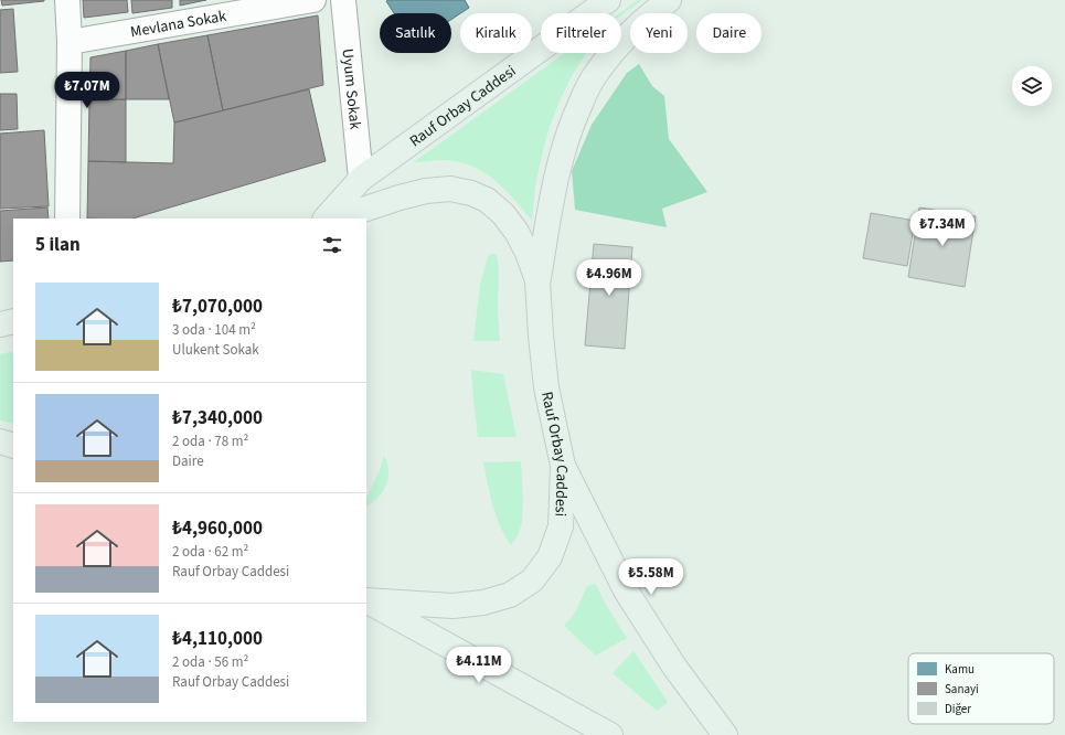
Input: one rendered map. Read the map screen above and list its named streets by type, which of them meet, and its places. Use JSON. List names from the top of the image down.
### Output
{
  "streets": {
    "main road": ["Rauf Orbay Caddesi"],
    "street": ["Mevlana Sokak", "Uyum Sokak"]
  },
  "crossings": [
    ["Uyum Sokak", "Rauf Orbay Caddesi"]
  ],
  "legend": ["Kamu", "Sanayi", "Diğer"],
  "page": {
    "chip": [
      "Satılık",
      "Kiralık",
      "Filtreler",
      "Yeni",
      "Daire"
    ],
    "price": [
      "₺7.07M",
      "₺7.34M",
      "₺4.96M",
      "₺5.58M",
      "₺4.11M"
    ],
    "heading": "5 ilan",
    "list": [
      {
        "name": "₺7,070,000",
        "note": "3 oda · 104 m² · Ulukent Sokak"
      },
      {
        "name": "₺7,340,000",
        "note": "2 oda · 78 m² · Daire"
      },
      {
        "name": "₺4,960,000",
        "note": "2 oda · 62 m² · Rauf Orbay Caddesi"
      },
      {
        "name": "₺4,110,000",
        "note": "2 oda · 56 m² · Rauf Orbay Caddesi"
      }
    ]
  }
}
